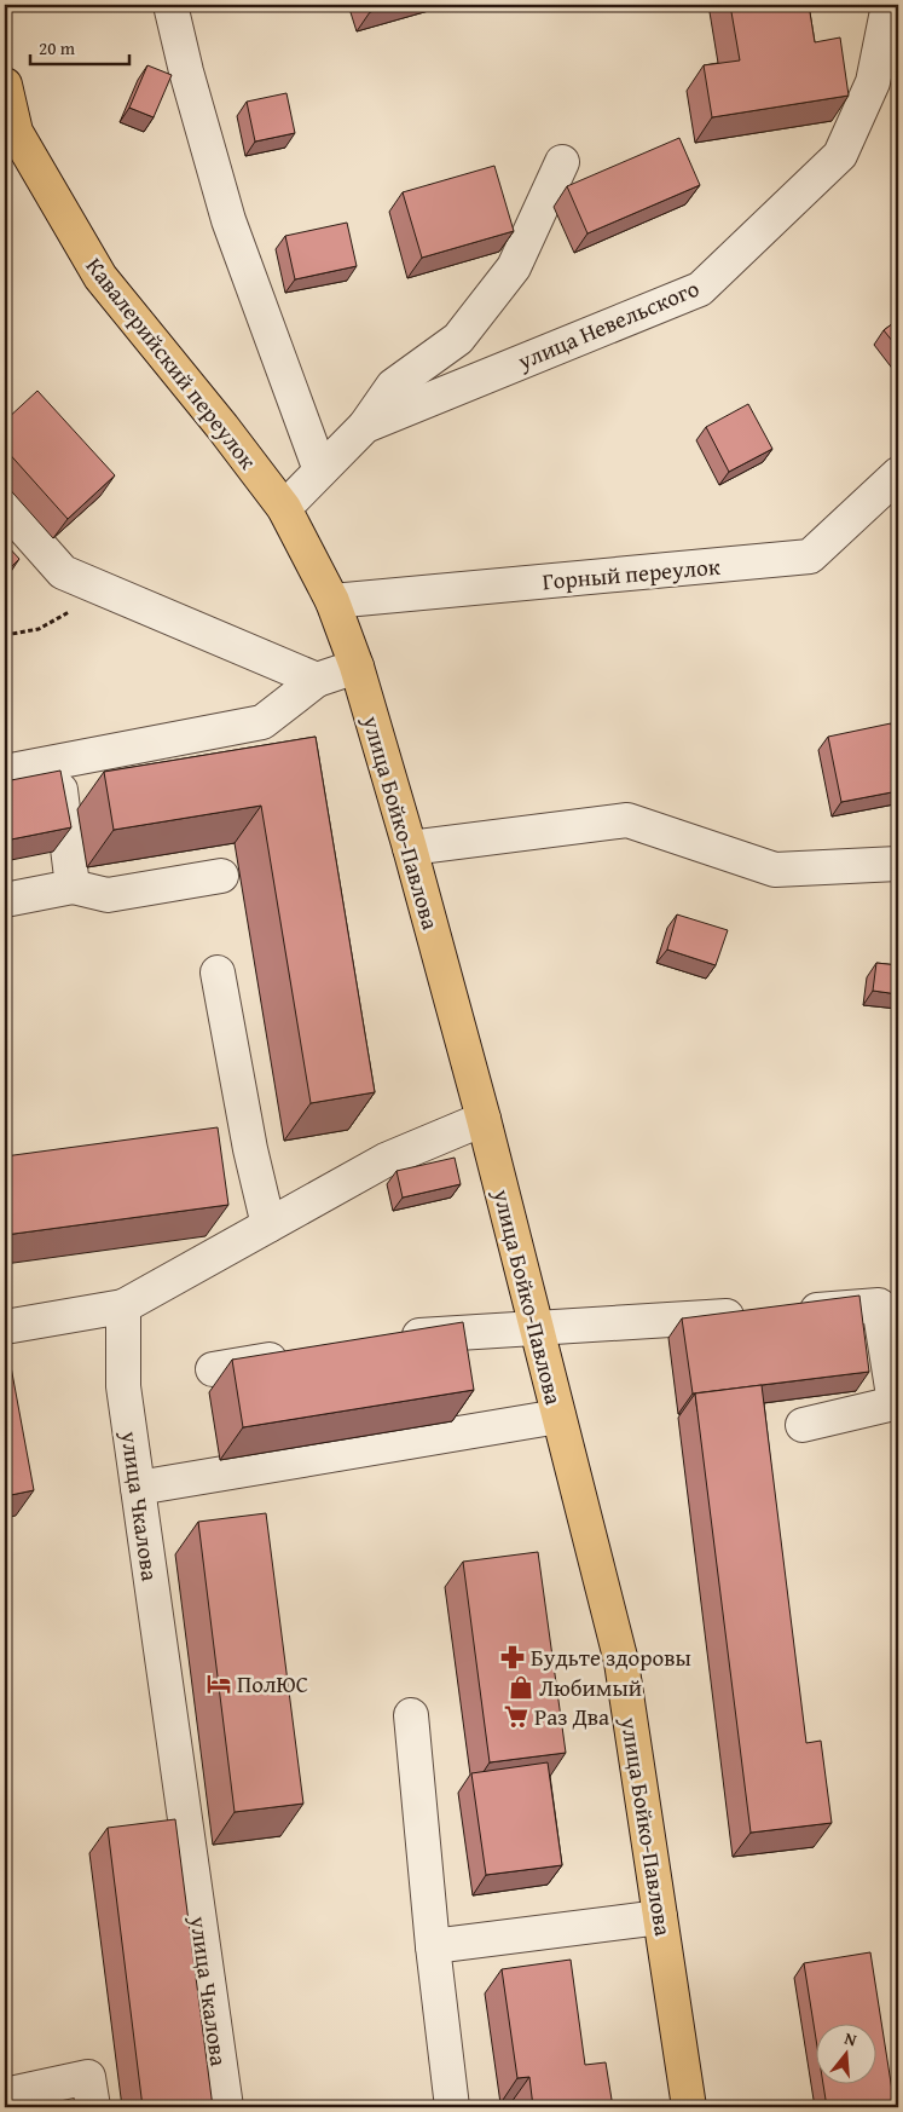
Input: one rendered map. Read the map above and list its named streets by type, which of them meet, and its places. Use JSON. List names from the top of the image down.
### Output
{
  "streets": {
    "main road": ["Кавалерийский переулок", "улица Бойко-Павлова"],
    "street": ["улица Невельского", "Горный переулок", "улица Чкалова"]
  },
  "crossings": [
    ["улица Невельского", "Кавалерийский переулок"],
    ["улица Невельского", "улица Бойко-Павлова"],
    ["Кавалерийский переулок", "улица Бойко-Павлова"],
    ["Горный переулок", "улица Бойко-Павлова"]
  ],
  "places": {
    "pharmacy": ["Будьте здоровы"],
    "hotel": ["ПолЮС"],
    "shop": ["Любимый"],
    "supermarket": ["Раз Два"]
  },
  "scale_bar": "20 m",
  "north": "top"
}
